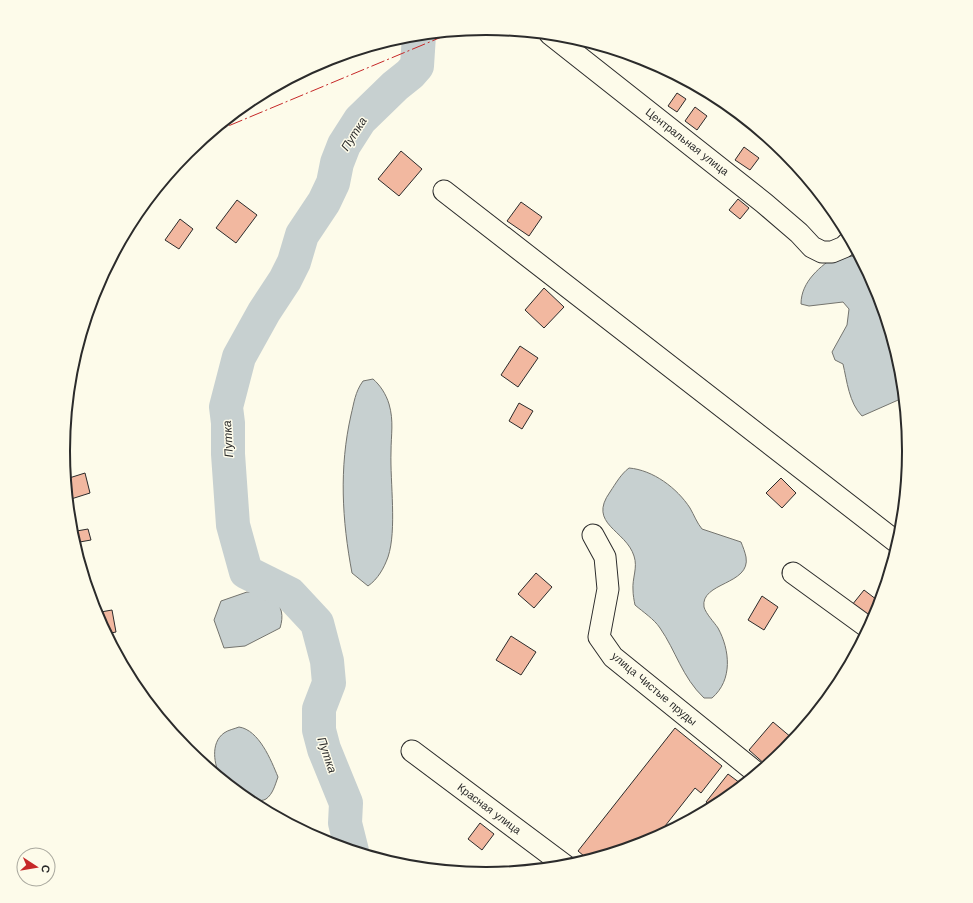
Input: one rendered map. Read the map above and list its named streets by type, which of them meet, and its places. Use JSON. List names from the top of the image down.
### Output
{
  "streets": {
    "street": ["Центральная улица", "улица Чистые пруды", "Красная улица"]
  },
  "water": ["Путка"],
  "north": "right"
}
